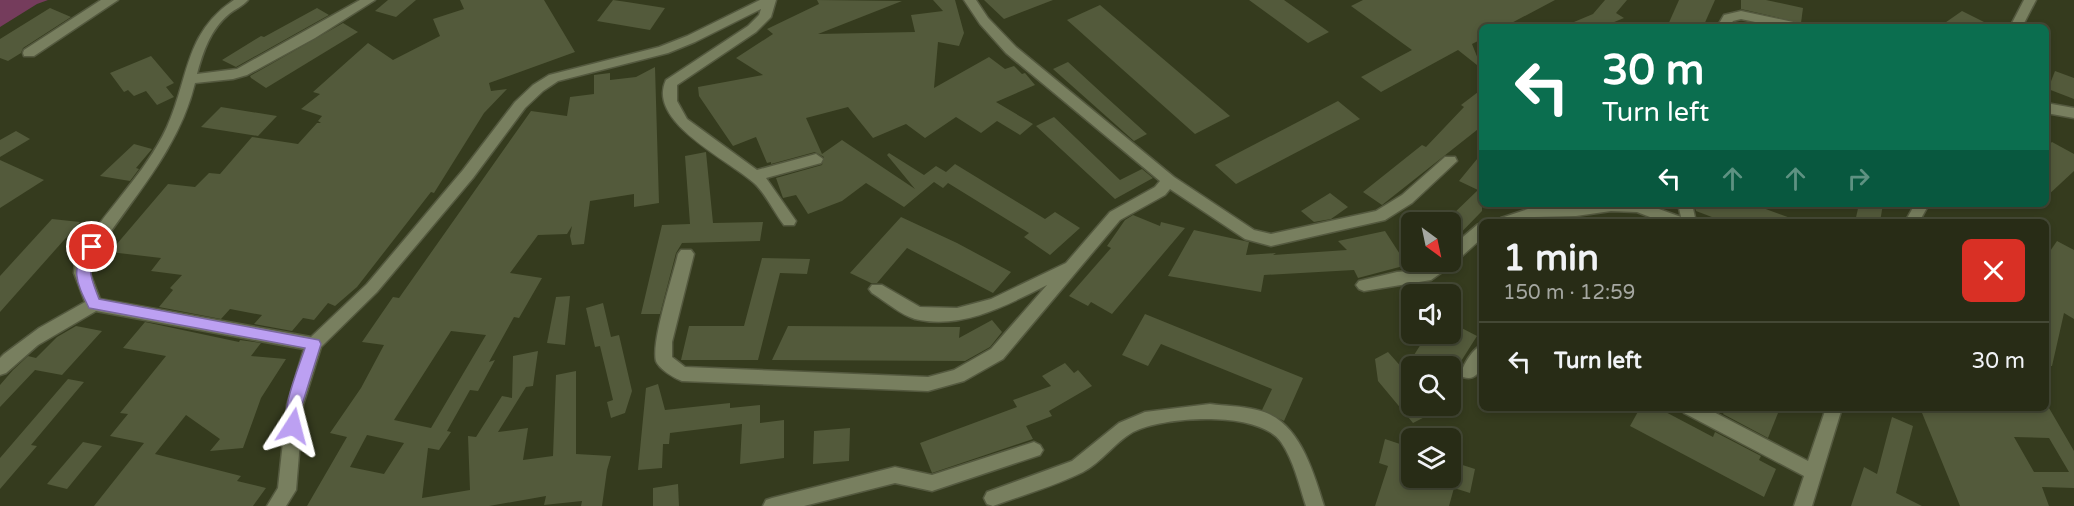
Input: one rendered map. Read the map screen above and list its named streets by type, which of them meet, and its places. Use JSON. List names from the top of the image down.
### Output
{
  "north": "bottom right",
  "page": {
    "turn": ["30 m", "Turn left"],
    "heading": ["1 min", "150 m · 12:59"],
    "list": [
      {
        "name": "Turn left",
        "value": "30 m"
      }
    ]
  }
}
